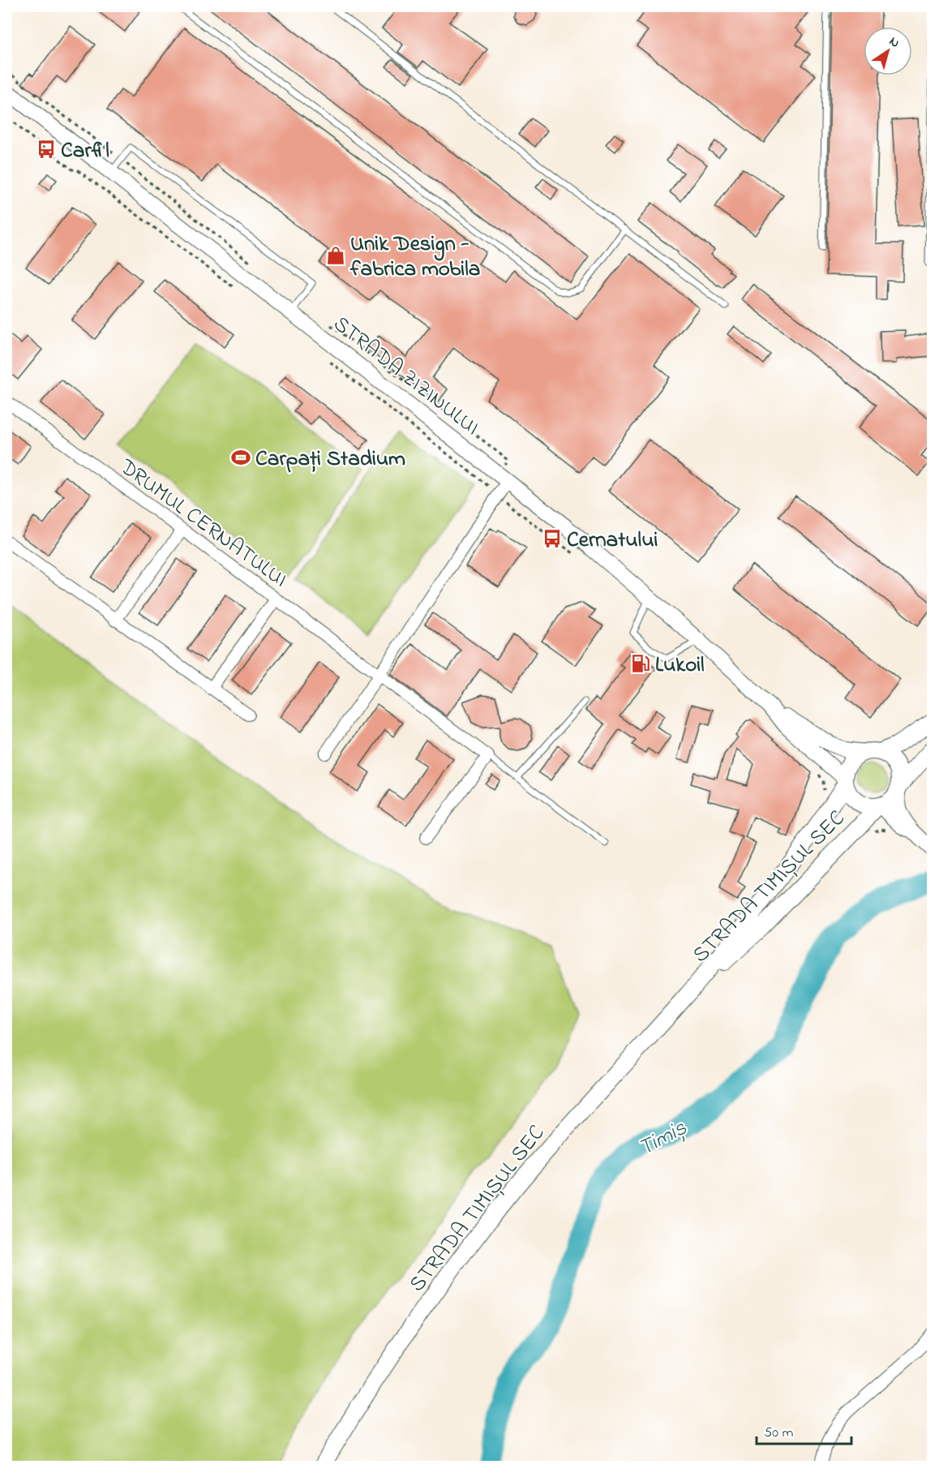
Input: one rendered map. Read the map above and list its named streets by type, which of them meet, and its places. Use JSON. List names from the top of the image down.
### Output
{
  "streets": {
    "main road": ["STRADA ZIZINULUI", "STRADA TIMIȘUL SEC"],
    "street": ["DRUMUL CERNATULUI"]
  },
  "crossings": [
    ["STRADA ZIZINULUI", "STRADA TIMIȘUL SEC"]
  ],
  "water": ["Timiș"],
  "places": {
    "bus stop": ["Carfil", "Cernatului"],
    "shop": ["Unik Design - fabrica mobila"],
    "sports": ["Carpați Stadium"],
    "fuel station": ["Lukoil"]
  },
  "scale_bar": "50 m",
  "north": "top right"
}
